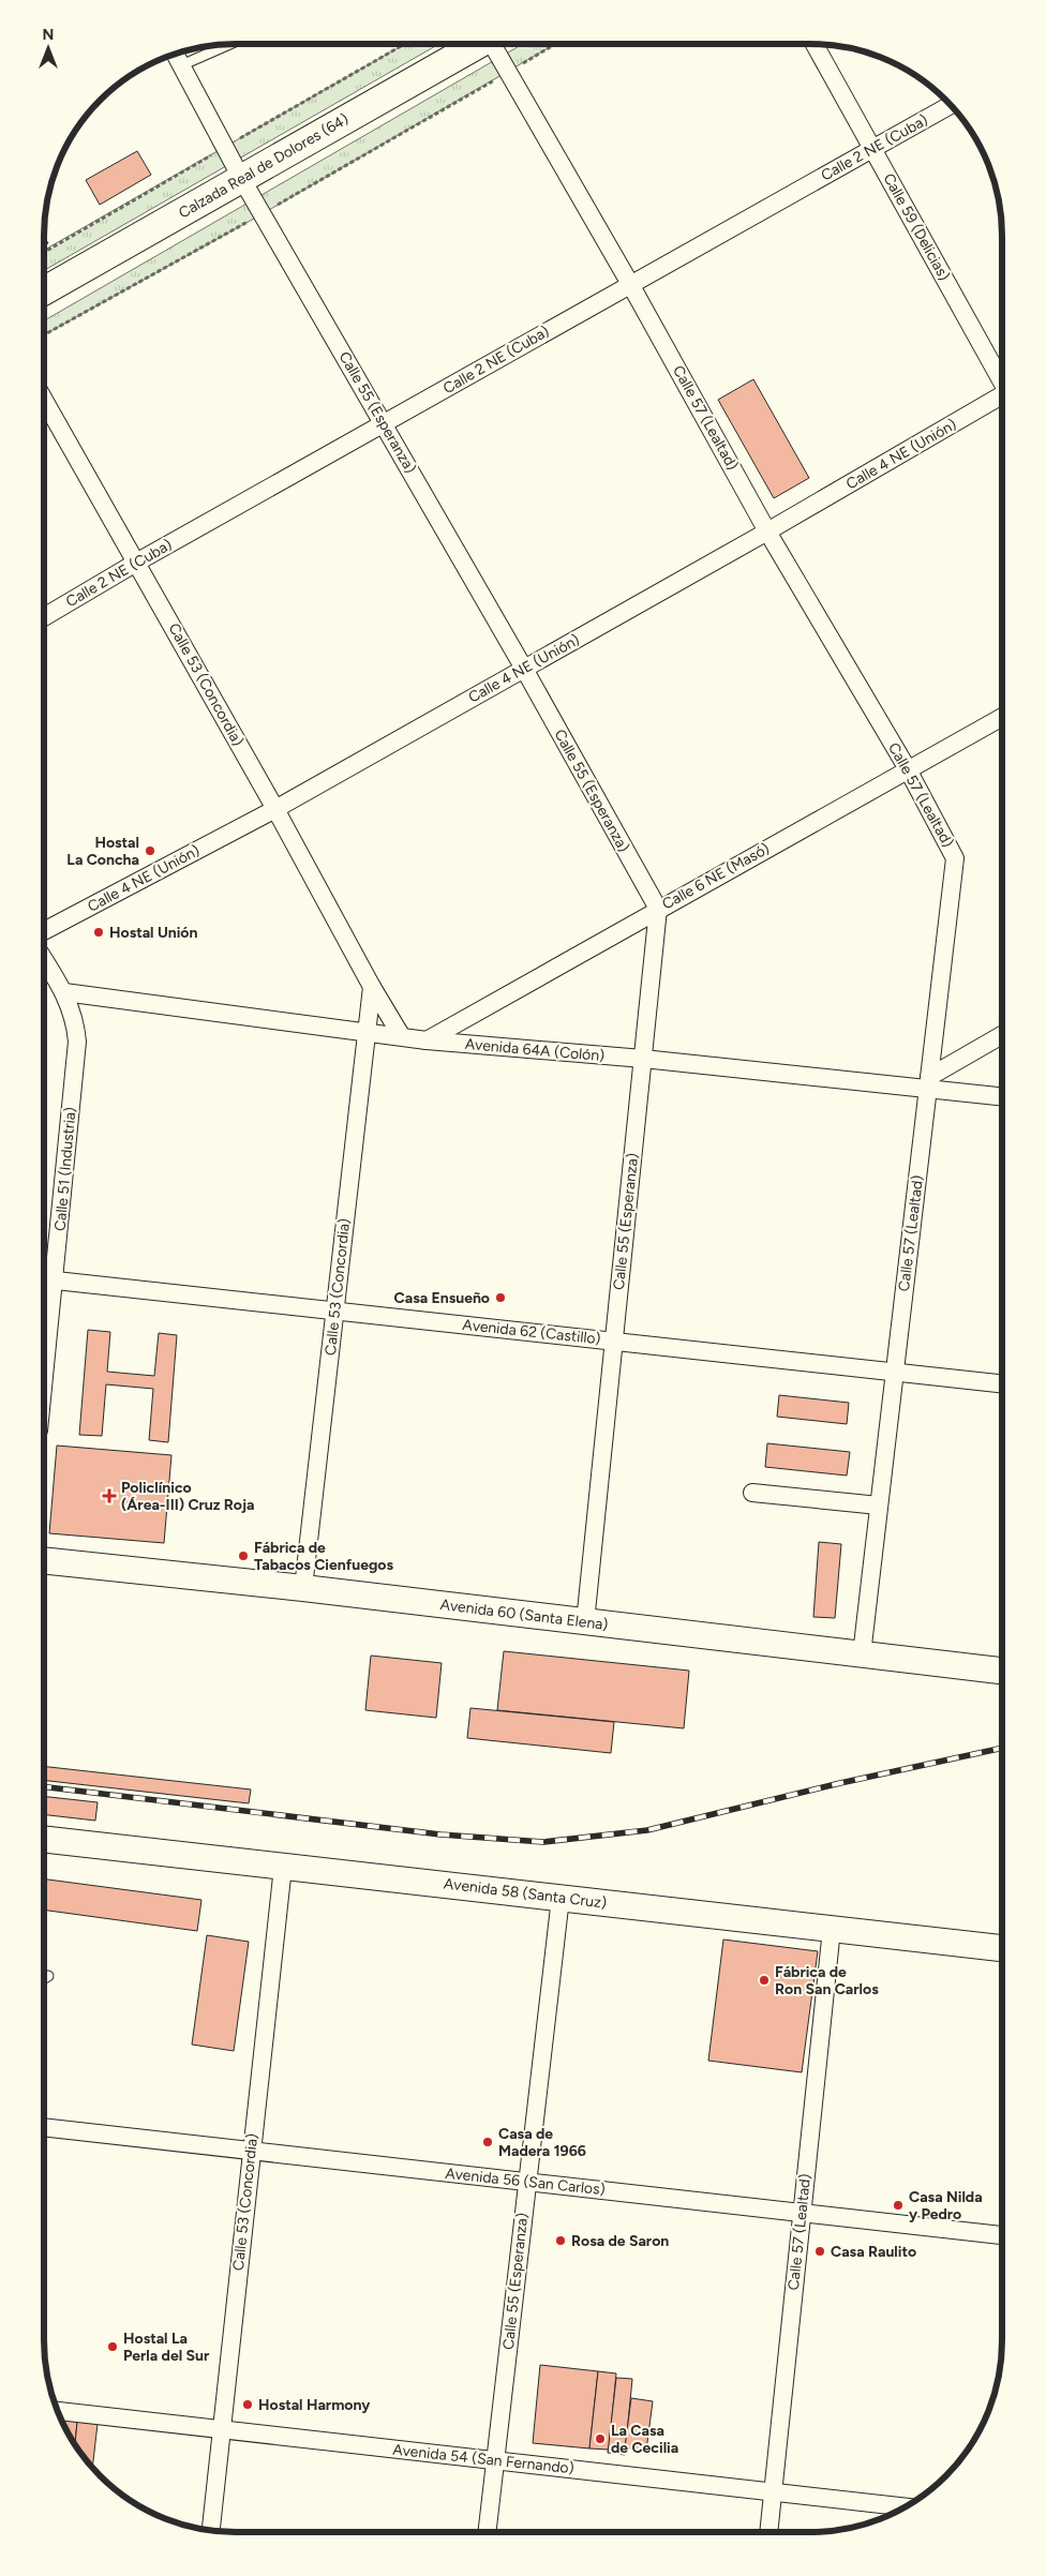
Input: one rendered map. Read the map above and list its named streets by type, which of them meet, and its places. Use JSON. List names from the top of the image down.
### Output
{
  "streets": {
    "main road": ["Calzada Real de Dolores (64)"],
    "street": [
      "Calle 2 NE (Cuba)",
      "Calle 59 (Delicias)",
      "Calle 55 (Esperanza)",
      "Calle 57 (Lealtad)",
      "Calle 4 NE (Unión)",
      "Calle 53 (Concordia)",
      "Calle 6 NE (Masó)",
      "Avenida 64A (Colón)",
      "Calle 51 (Industria)",
      "Avenida 62 (Castillo)",
      "Avenida 60 (Santa Elena)",
      "Avenida 58 (Santa Cruz)",
      "Avenida 56 (San Carlos)",
      "Avenida 54 (San Fernando)"
    ]
  },
  "crossings": [
    ["Calle 2 NE (Cuba)", "Calle 59 (Delicias)"],
    ["Calle 2 NE (Cuba)", "Calle 55 (Esperanza)"],
    ["Calle 2 NE (Cuba)", "Calle 57 (Lealtad)"],
    ["Calle 2 NE (Cuba)", "Calle 53 (Concordia)"],
    ["Calzada Real de Dolores (64)", "Calle 55 (Esperanza)"],
    ["Calle 55 (Esperanza)", "Calle 4 NE (Unión)"],
    ["Calle 55 (Esperanza)", "Calle 6 NE (Masó)"],
    ["Calle 55 (Esperanza)", "Avenida 64A (Colón)"],
    ["Calle 55 (Esperanza)", "Avenida 62 (Castillo)"],
    ["Calle 55 (Esperanza)", "Avenida 60 (Santa Elena)"],
    ["Calle 55 (Esperanza)", "Avenida 58 (Santa Cruz)"],
    ["Calle 55 (Esperanza)", "Avenida 56 (San Carlos)"],
    ["Calle 55 (Esperanza)", "Avenida 54 (San Fernando)"],
    ["Calle 57 (Lealtad)", "Calle 4 NE (Unión)"],
    ["Calle 57 (Lealtad)", "Calle 6 NE (Masó)"],
    ["Calle 57 (Lealtad)", "Avenida 64A (Colón)"],
    ["Calle 57 (Lealtad)", "Avenida 62 (Castillo)"],
    ["Calle 57 (Lealtad)", "Avenida 60 (Santa Elena)"],
    ["Calle 57 (Lealtad)", "Avenida 58 (Santa Cruz)"],
    ["Calle 57 (Lealtad)", "Avenida 56 (San Carlos)"],
    ["Calle 57 (Lealtad)", "Avenida 54 (San Fernando)"],
    ["Calle 4 NE (Unión)", "Calle 53 (Concordia)"],
    ["Calle 53 (Concordia)", "Avenida 64A (Colón)"],
    ["Calle 53 (Concordia)", "Avenida 62 (Castillo)"],
    ["Calle 53 (Concordia)", "Avenida 60 (Santa Elena)"],
    ["Calle 53 (Concordia)", "Avenida 58 (Santa Cruz)"],
    ["Calle 53 (Concordia)", "Avenida 56 (San Carlos)"],
    ["Calle 53 (Concordia)", "Avenida 54 (San Fernando)"],
    ["Calle 6 NE (Masó)", "Avenida 64A (Colón)"],
    ["Avenida 64A (Colón)", "Calle 51 (Industria)"],
    ["Calle 51 (Industria)", "Avenida 62 (Castillo)"]
  ],
  "places": {
    "other": [
      "Hostal La Concha",
      "Hostal Unión",
      "Casa Ensueño",
      "Fábrica de Tabacos Cienfuegos",
      "Fábrica de Ron San Carlos",
      "Casa de Madera 1966",
      "Casa Nilda y Pedro",
      "Rosa de Saron",
      "Casa Raulito",
      "Hostal La Perla del Sur",
      "Hostal Harmony",
      "La Casa de Cecilia"
    ],
    "health": ["Policlínico (Área-III) Cruz Roja"]
  },
  "north": "top"
}
